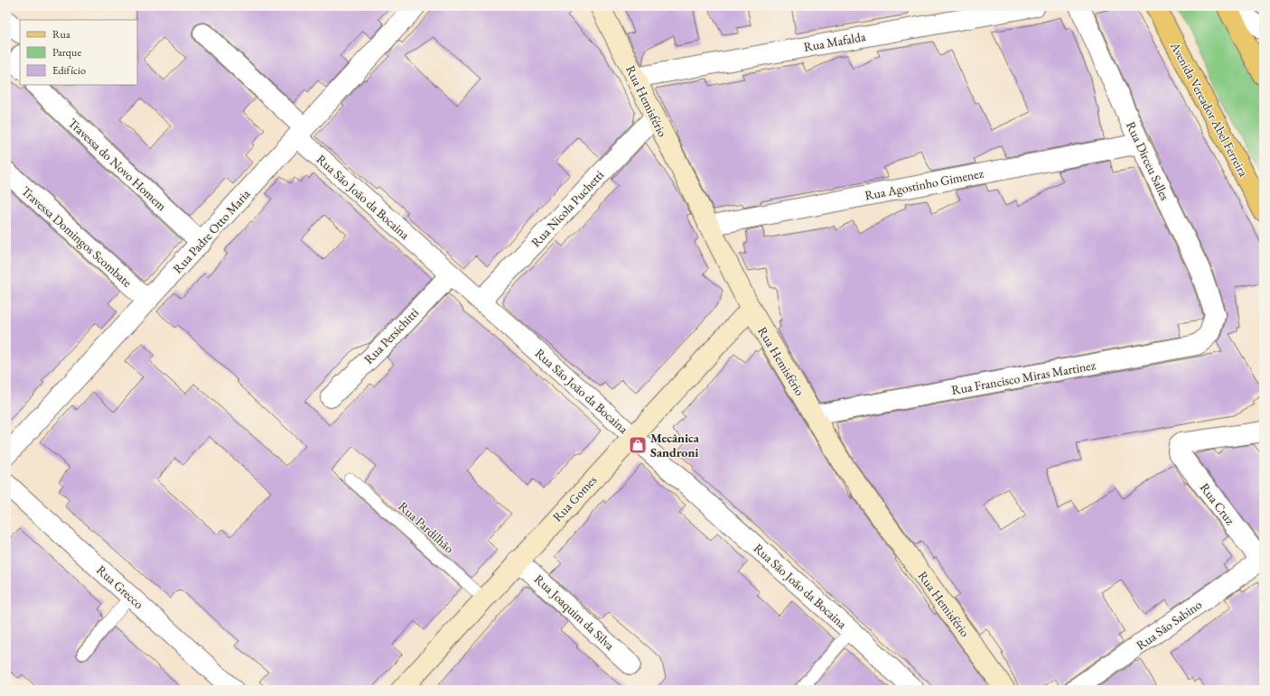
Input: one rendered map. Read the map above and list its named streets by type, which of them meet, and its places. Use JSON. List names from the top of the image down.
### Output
{
  "streets": {
    "main road": ["Avenida Vereador Abel Ferreira"],
    "street": [
      "Rua Mafalda",
      "Rua Hemisfério",
      "Rua Dirceu Salles",
      "Travessa do Novo Homem",
      "Rua Agostinho Gimenez",
      "Rua São João da Bocaina",
      "Rua Nicola Puchetti",
      "Rua Padre Otto Maria",
      "Travessa Domingos Scombate",
      "Rua Persichitti",
      "Rua Francisco Miras Martinez",
      "Rua Gomes",
      "Rua Cruz",
      "Rua Grecco",
      "Rua Joaquim da Silva",
      "Rua São Sabino"
    ],
    "lane": ["Rua Pardilhão"]
  },
  "crossings": [
    ["Rua Mafalda", "Rua Hemisfério"],
    ["Rua Hemisfério", "Rua Agostinho Gimenez"],
    ["Rua Hemisfério", "Rua Nicola Puchetti"],
    ["Rua Hemisfério", "Rua Francisco Miras Martinez"],
    ["Rua Hemisfério", "Rua Gomes"],
    ["Rua Dirceu Salles", "Rua Agostinho Gimenez"],
    ["Rua Dirceu Salles", "Rua Francisco Miras Martinez"],
    ["Travessa do Novo Homem", "Rua Padre Otto Maria"],
    ["Rua São João da Bocaina", "Rua Nicola Puchetti"],
    ["Rua São João da Bocaina", "Rua Padre Otto Maria"],
    ["Rua São João da Bocaina", "Rua Persichitti"],
    ["Rua São João da Bocaina", "Rua Gomes"],
    ["Rua Padre Otto Maria", "Travessa Domingos Scombate"],
    ["Rua Gomes", "Rua Pardilhão"],
    ["Rua Gomes", "Rua Joaquim da Silva"],
    ["Rua Cruz", "Rua São Sabino"]
  ],
  "places": {
    "shop": ["Mecânica Sandroni"]
  },
  "legend": ["Rua", "Parque", "Edifício"]
}
